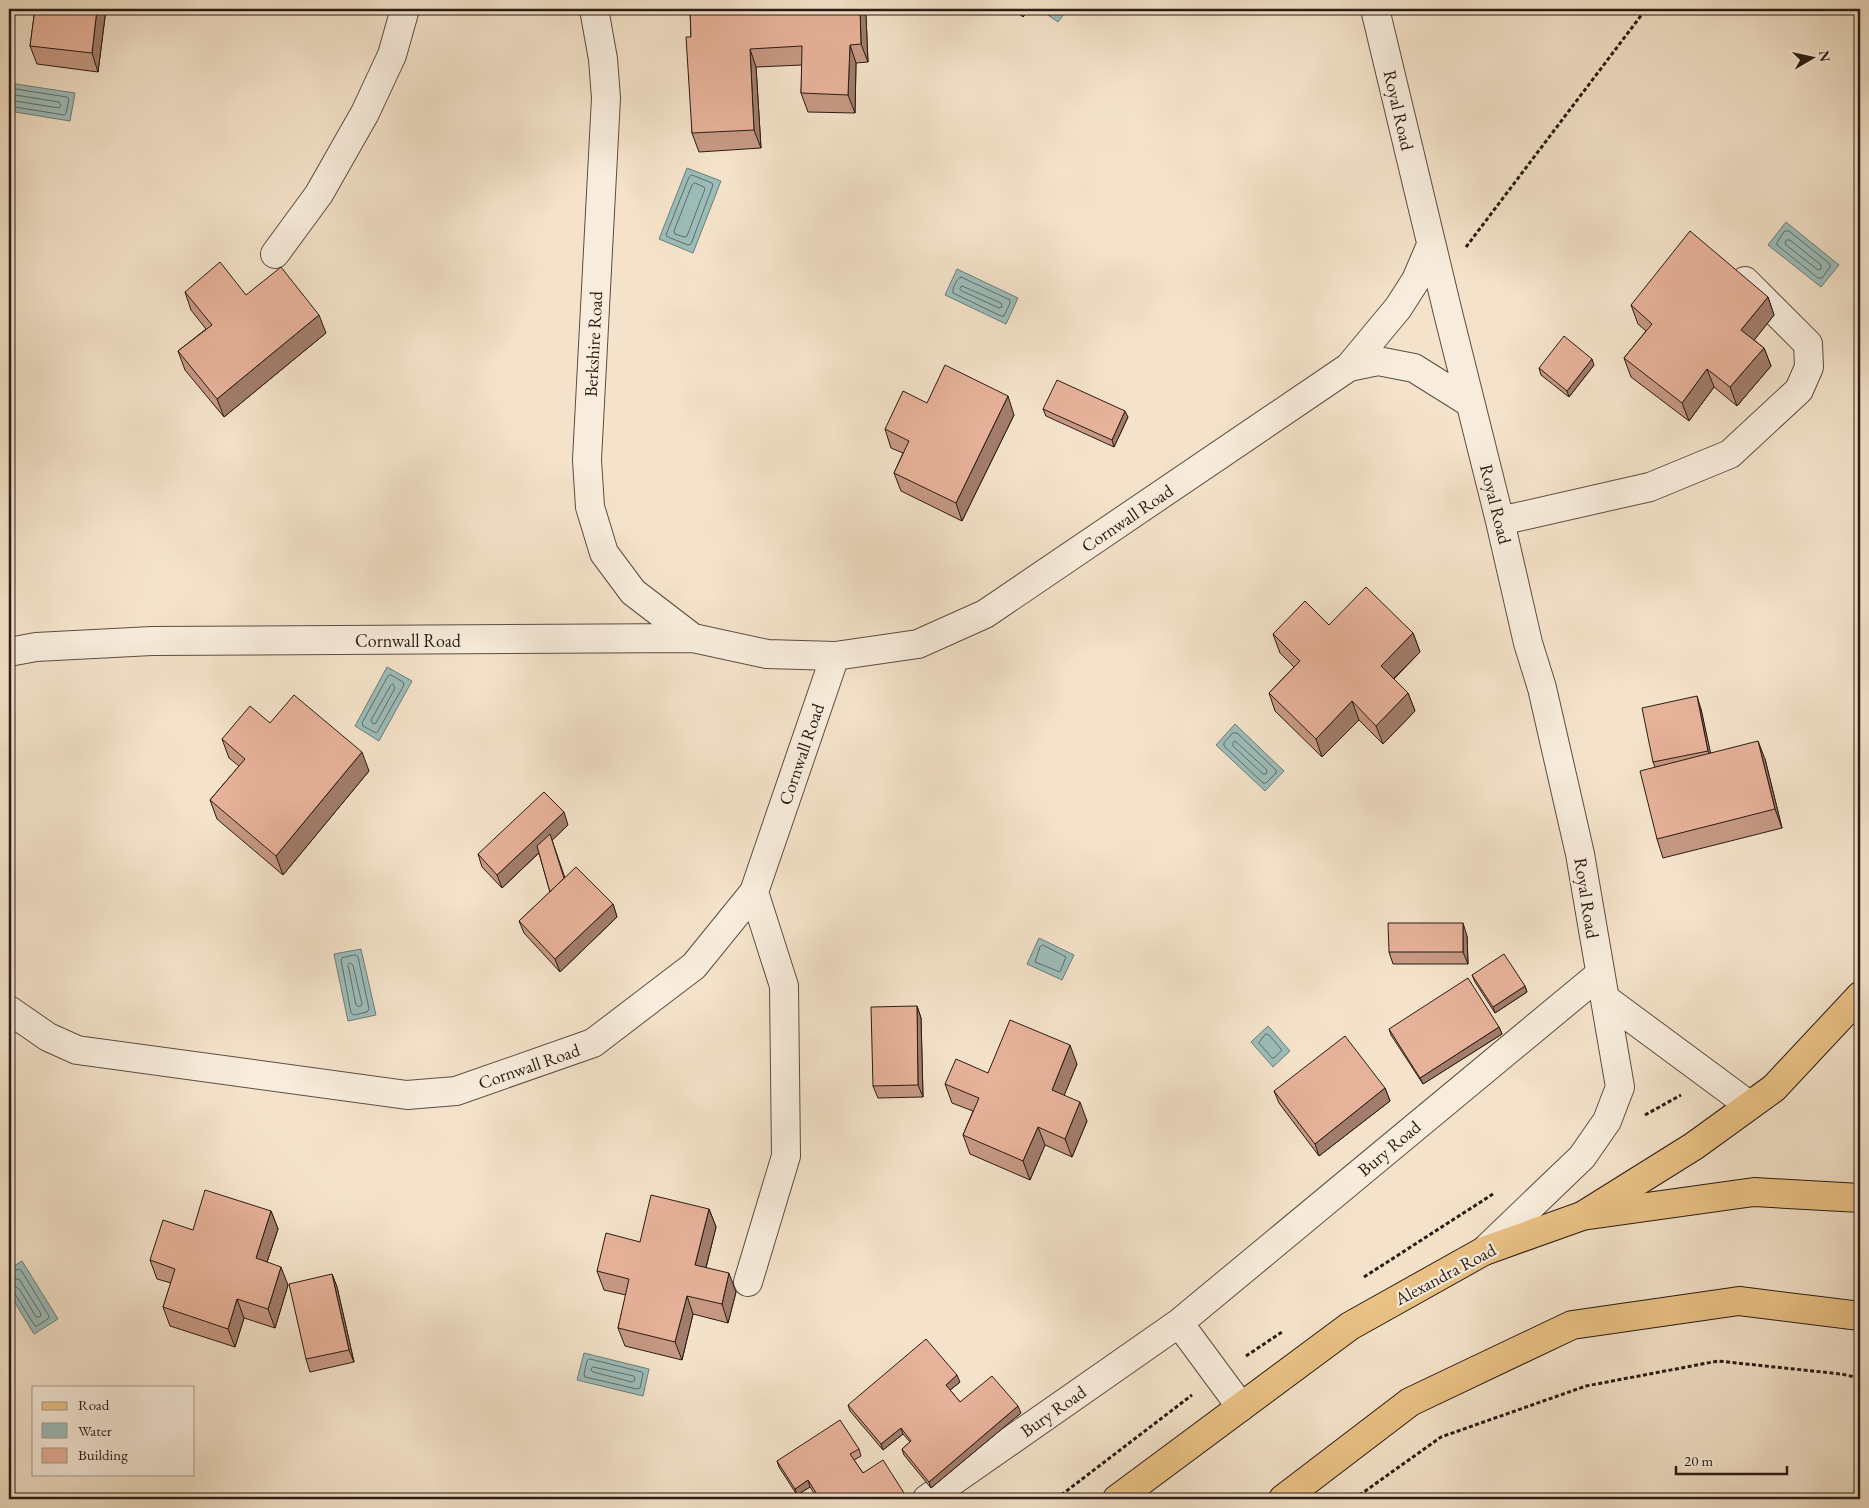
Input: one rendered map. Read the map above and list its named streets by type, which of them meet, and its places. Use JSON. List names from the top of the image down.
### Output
{
  "streets": {
    "main road": ["Alexandra Road"],
    "street": [
      "Royal Road",
      "Berkshire Road",
      "Cornwall Road",
      "Bury Road"
    ]
  },
  "crossings": [
    ["Royal Road", "Cornwall Road"],
    ["Royal Road", "Bury Road"],
    ["Royal Road", "Alexandra Road"],
    ["Berkshire Road", "Cornwall Road"]
  ],
  "legend": ["Road", "Water", "Building"],
  "scale_bar": "20 m",
  "north": "right"
}
